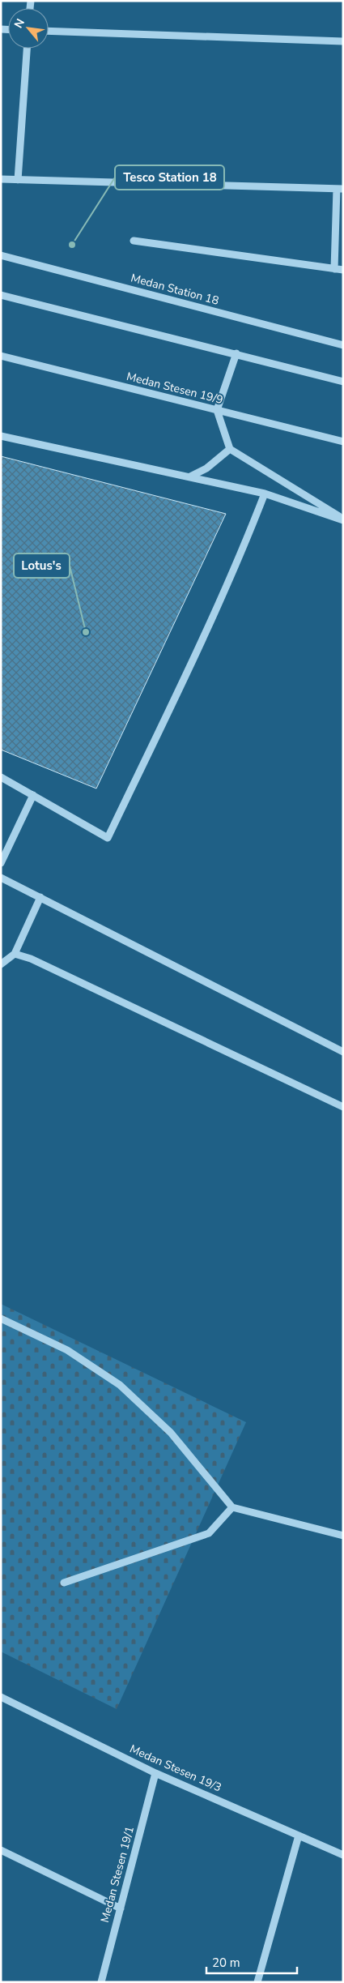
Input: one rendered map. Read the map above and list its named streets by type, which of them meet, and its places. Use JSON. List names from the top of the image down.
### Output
{
  "streets": {
    "street": [
      "Medan Station 18",
      "Medan Stesen 19/9",
      "Medan Stesen 19/3",
      "Medan Stesen 19/1"
    ]
  },
  "crossings": [
    ["Medan Stesen 19/3", "Medan Stesen 19/1"]
  ],
  "places": ["Tesco Station 18", "Lotus's"],
  "scale_bar": "20 m",
  "north": "top left"
}
